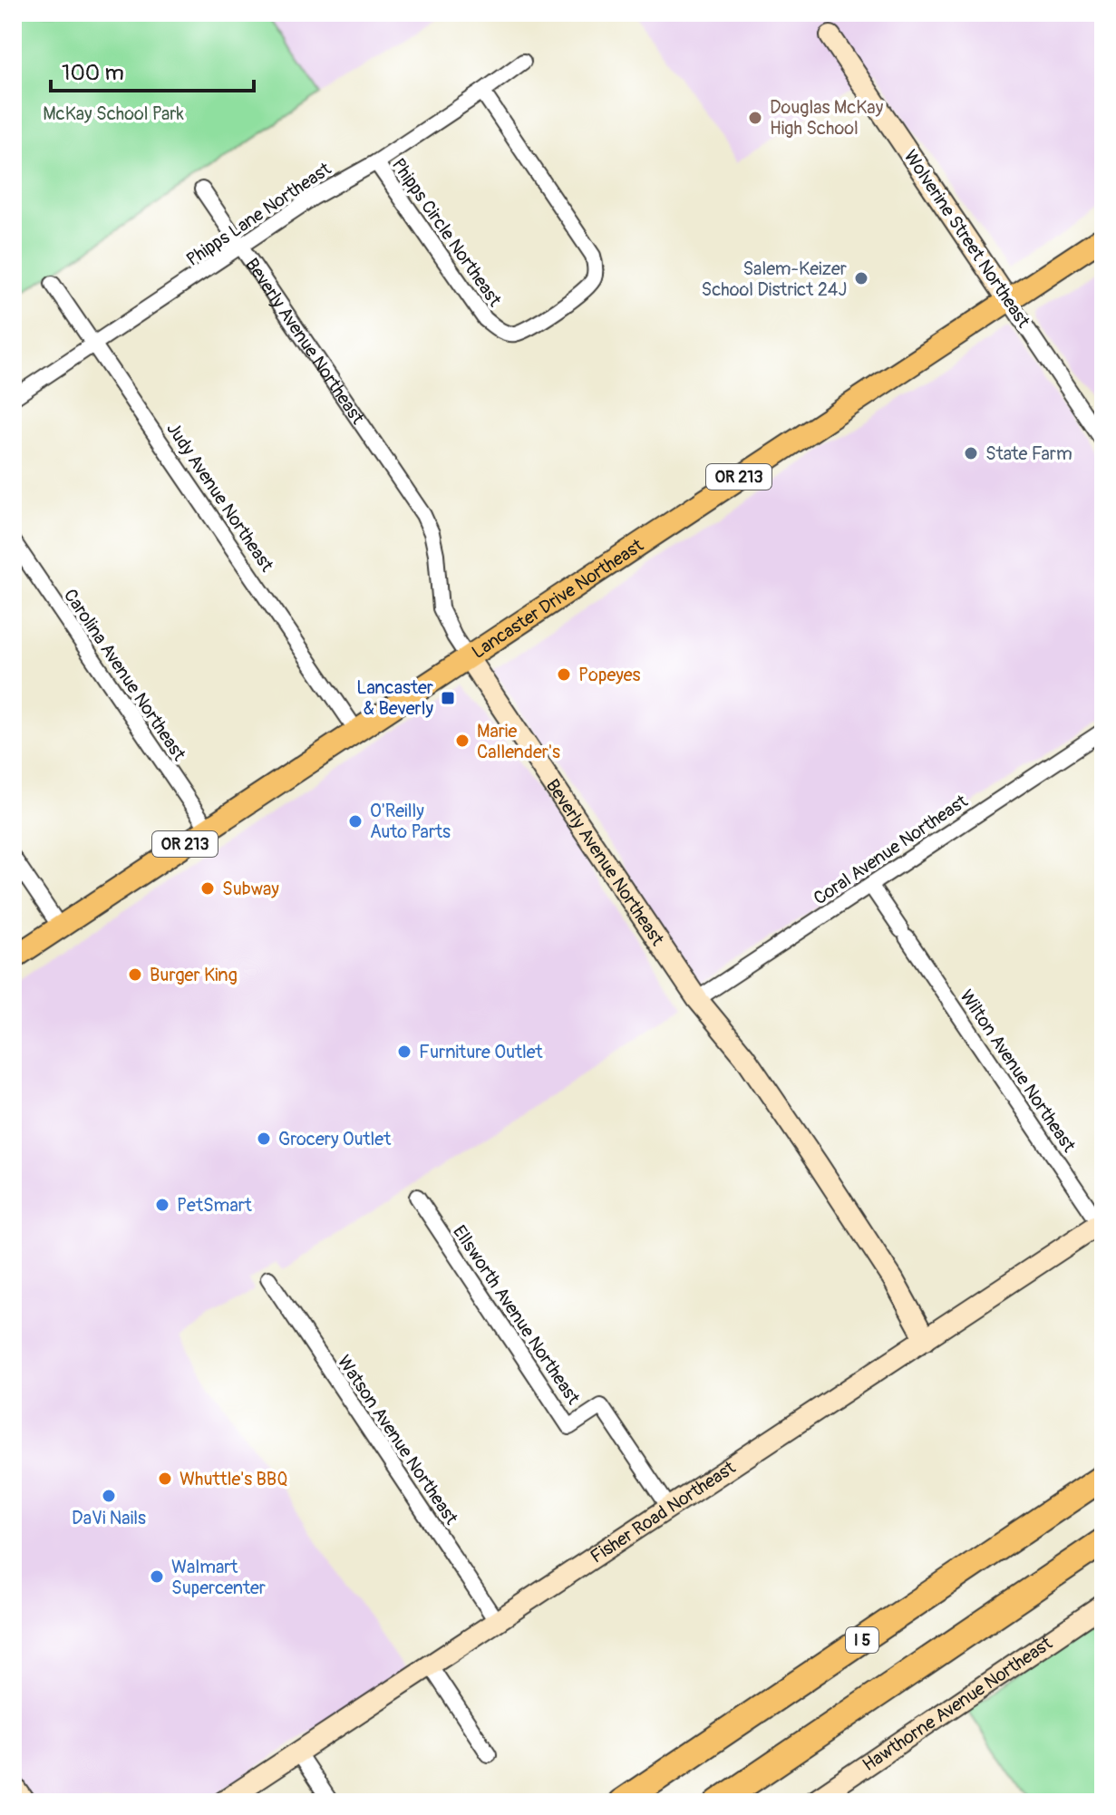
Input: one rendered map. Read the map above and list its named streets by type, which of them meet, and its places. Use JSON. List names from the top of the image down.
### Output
{
  "streets": {
    "highway": ["I 5"],
    "main road": ["OR 213", "Lancaster Drive Northeast"],
    "street": [
      "Phipps Lane Northeast",
      "Phipps Circle Northeast",
      "Wolverine Street Northeast",
      "Beverly Avenue Northeast",
      "Judy Avenue Northeast",
      "Carolina Avenue Northeast",
      "Coral Avenue Northeast",
      "Wilton Avenue Northeast",
      "Ellsworth Avenue Northeast",
      "Watson Avenue Northeast",
      "Fisher Road Northeast",
      "Hawthorne Avenue Northeast"
    ]
  },
  "crossings": [
    ["Phipps Lane Northeast", "Phipps Circle Northeast"],
    ["Phipps Lane Northeast", "Beverly Avenue Northeast"],
    ["Phipps Lane Northeast", "Judy Avenue Northeast"],
    ["Wolverine Street Northeast", "Lancaster Drive Northeast"],
    ["Beverly Avenue Northeast", "Lancaster Drive Northeast"],
    ["Beverly Avenue Northeast", "Coral Avenue Northeast"],
    ["Beverly Avenue Northeast", "Fisher Road Northeast"],
    ["Judy Avenue Northeast", "Lancaster Drive Northeast"],
    ["Lancaster Drive Northeast", "Carolina Avenue Northeast"],
    ["Coral Avenue Northeast", "Wilton Avenue Northeast"],
    ["Wilton Avenue Northeast", "Fisher Road Northeast"],
    ["Ellsworth Avenue Northeast", "Fisher Road Northeast"],
    ["Watson Avenue Northeast", "Fisher Road Northeast"]
  ],
  "parks": ["McKay School Park"],
  "places": {
    "other": [
      "Douglas McKay High School",
      "Salem-Keizer School District 24J",
      "State Farm",
      "Popeyes",
      "Marie Callender's",
      "O'Reilly Auto Parts",
      "Subway",
      "Burger King",
      "Furniture Outlet",
      "Grocery Outlet",
      "PetSmart",
      "Whuttle's BBQ",
      "DaVi Nails",
      "Walmart Supercenter"
    ],
    "transit": ["Lancaster & Beverly"]
  },
  "scale_bar": "100 m"
}
